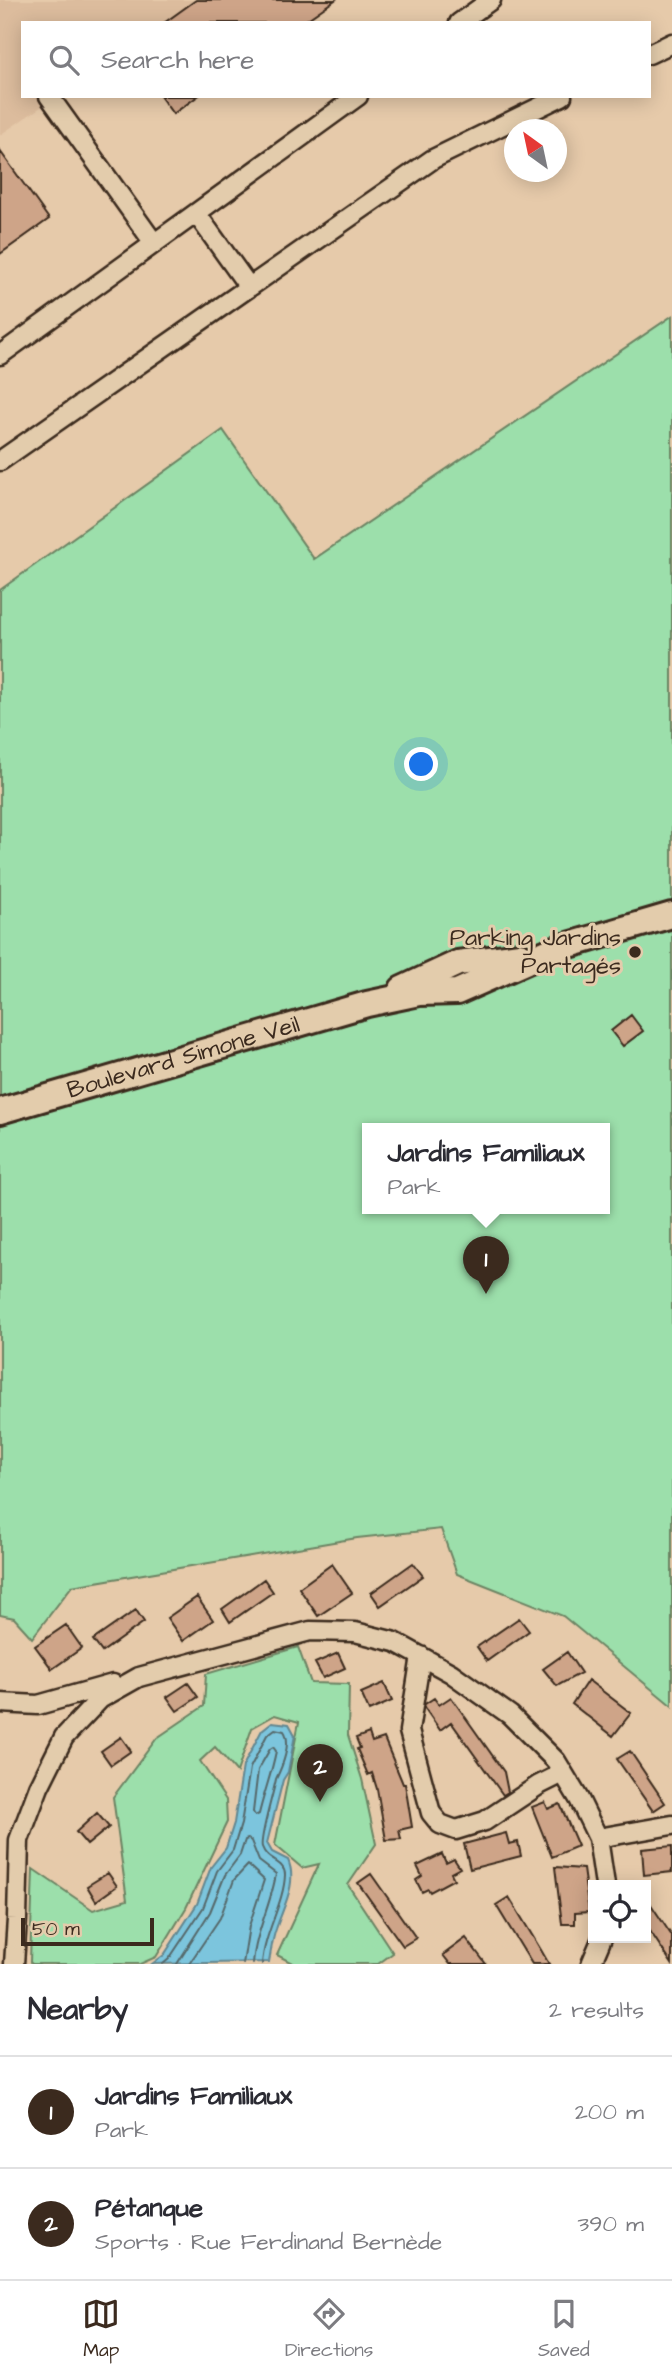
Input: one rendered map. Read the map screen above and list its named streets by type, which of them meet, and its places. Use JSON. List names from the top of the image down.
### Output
{
  "streets": {
    "main road": ["Boulevard Simone Veil"]
  },
  "places": ["Parking Jardins Partagés"],
  "scale_bar": "50 m",
  "north": "top left",
  "page": {
    "search": "Search here",
    "popup": ["Jardins Familiaux", "Park"],
    "pins": ["1", "2"],
    "scale": "50 m",
    "heading": ["Nearby", "2 results"],
    "list": [
      {
        "mark": "1",
        "name": "Jardins Familiaux",
        "note": "Park",
        "value": "200 m"
      },
      {
        "mark": "2",
        "name": "Pétanque",
        "note": "Sports · Rue Ferdinand Bernède",
        "value": "390 m"
      }
    ],
    "nav": ["Map", "Directions", "Saved"]
  }
}
